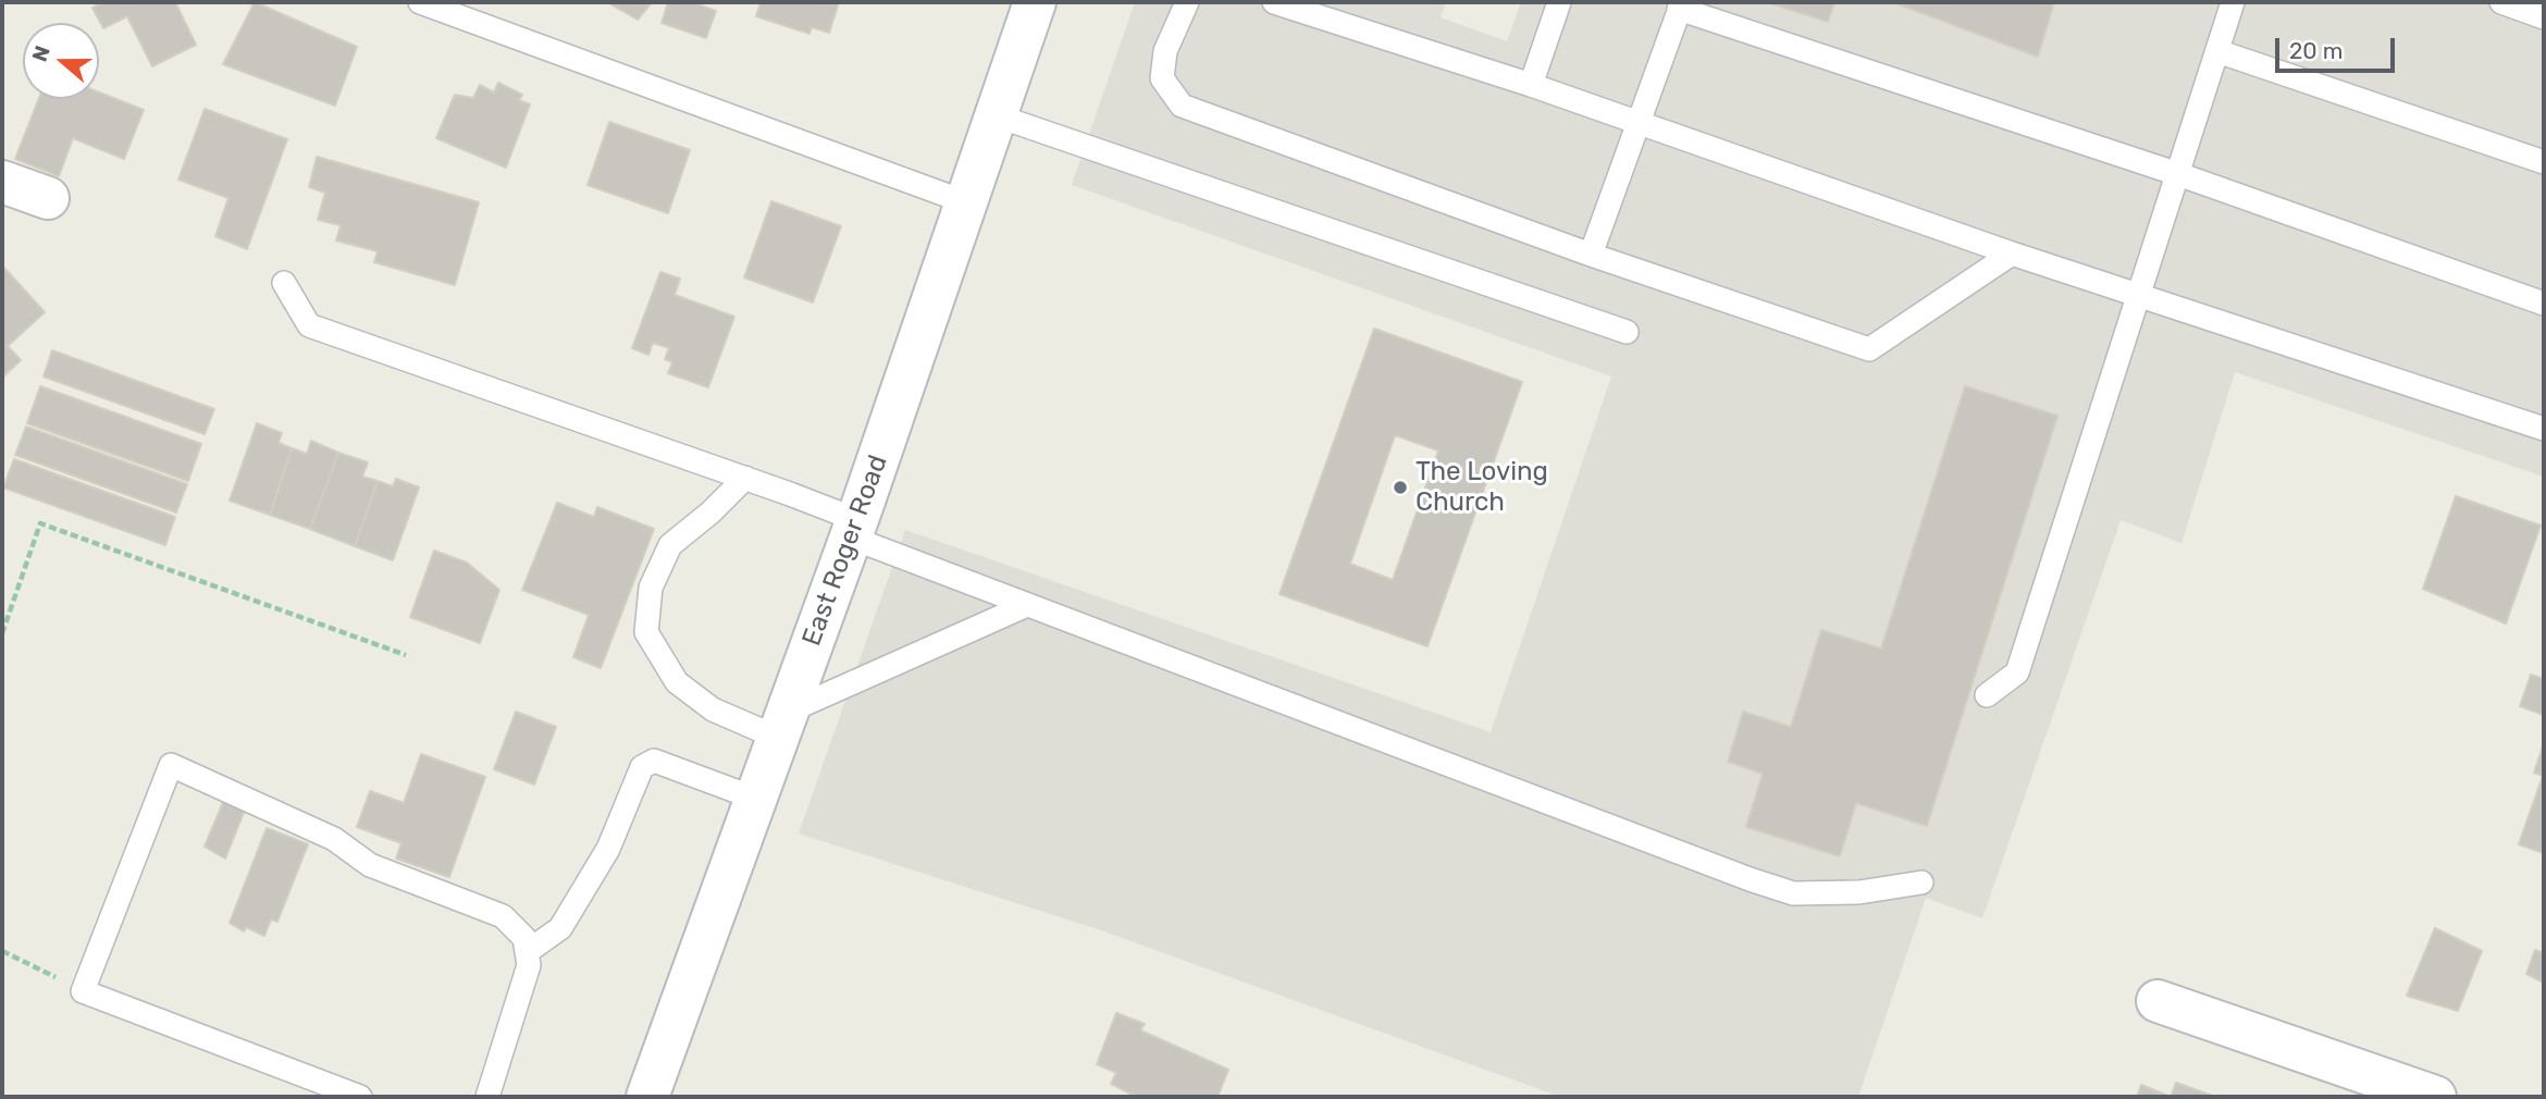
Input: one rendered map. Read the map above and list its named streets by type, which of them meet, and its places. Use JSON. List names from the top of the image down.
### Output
{
  "streets": {
    "street": ["East Roger Road"]
  },
  "places": ["The Loving Church"],
  "scale_bar": "20 m",
  "north": "left"
}
